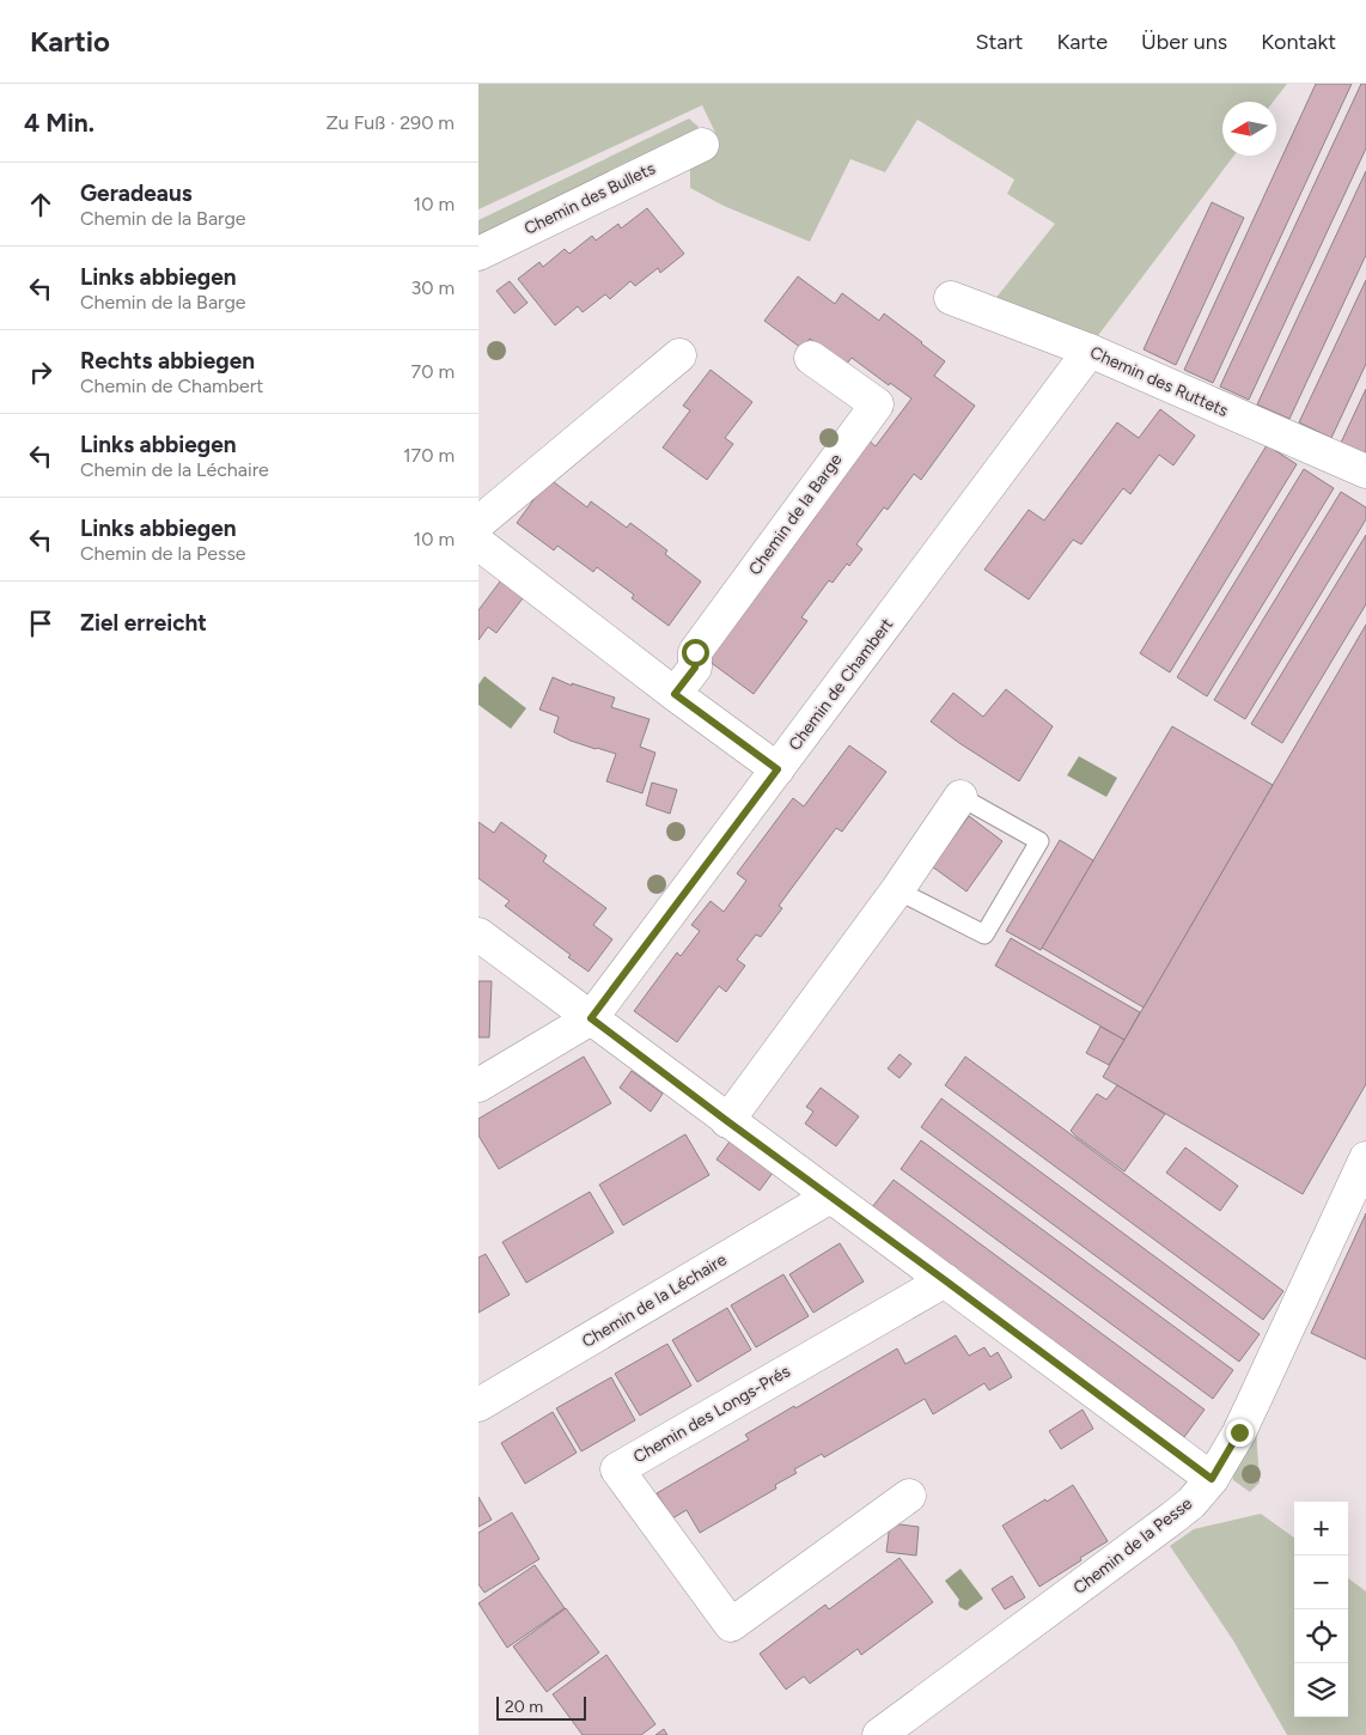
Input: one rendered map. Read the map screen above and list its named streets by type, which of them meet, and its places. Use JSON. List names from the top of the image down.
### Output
{
  "streets": {
    "street": [
      "Chemin des Bullets",
      "Chemin des Ruttets",
      "Chemin de la Barge",
      "Chemin de Chambert",
      "Chemin de la Léchaire",
      "Chemin des Longs-Prés",
      "Chemin de la Pesse"
    ]
  },
  "crossings": [
    ["Chemin des Ruttets", "Chemin de Chambert"]
  ],
  "scale_bar": "20 m",
  "north": "left",
  "page": {
    "header": "Kartio",
    "nav": [
      "Start",
      "Karte",
      "Über uns",
      "Kontakt"
    ],
    "heading": ["4 Min.", "Zu Fuß · 290 m"],
    "list": [
      ["Geradeaus", "Chemin de la Barge", "10 m"],
      ["Links abbiegen", "Chemin de la Barge", "30 m"],
      ["Rechts abbiegen", "Chemin de Chambert", "70 m"],
      ["Links abbiegen", "Chemin de la Léchaire", "170 m"],
      ["Links abbiegen", "Chemin de la Pesse", "10 m"],
      "Ziel erreicht"
    ],
    "map_buttons": ["+", "−"],
    "scale": "20 m"
  }
}
